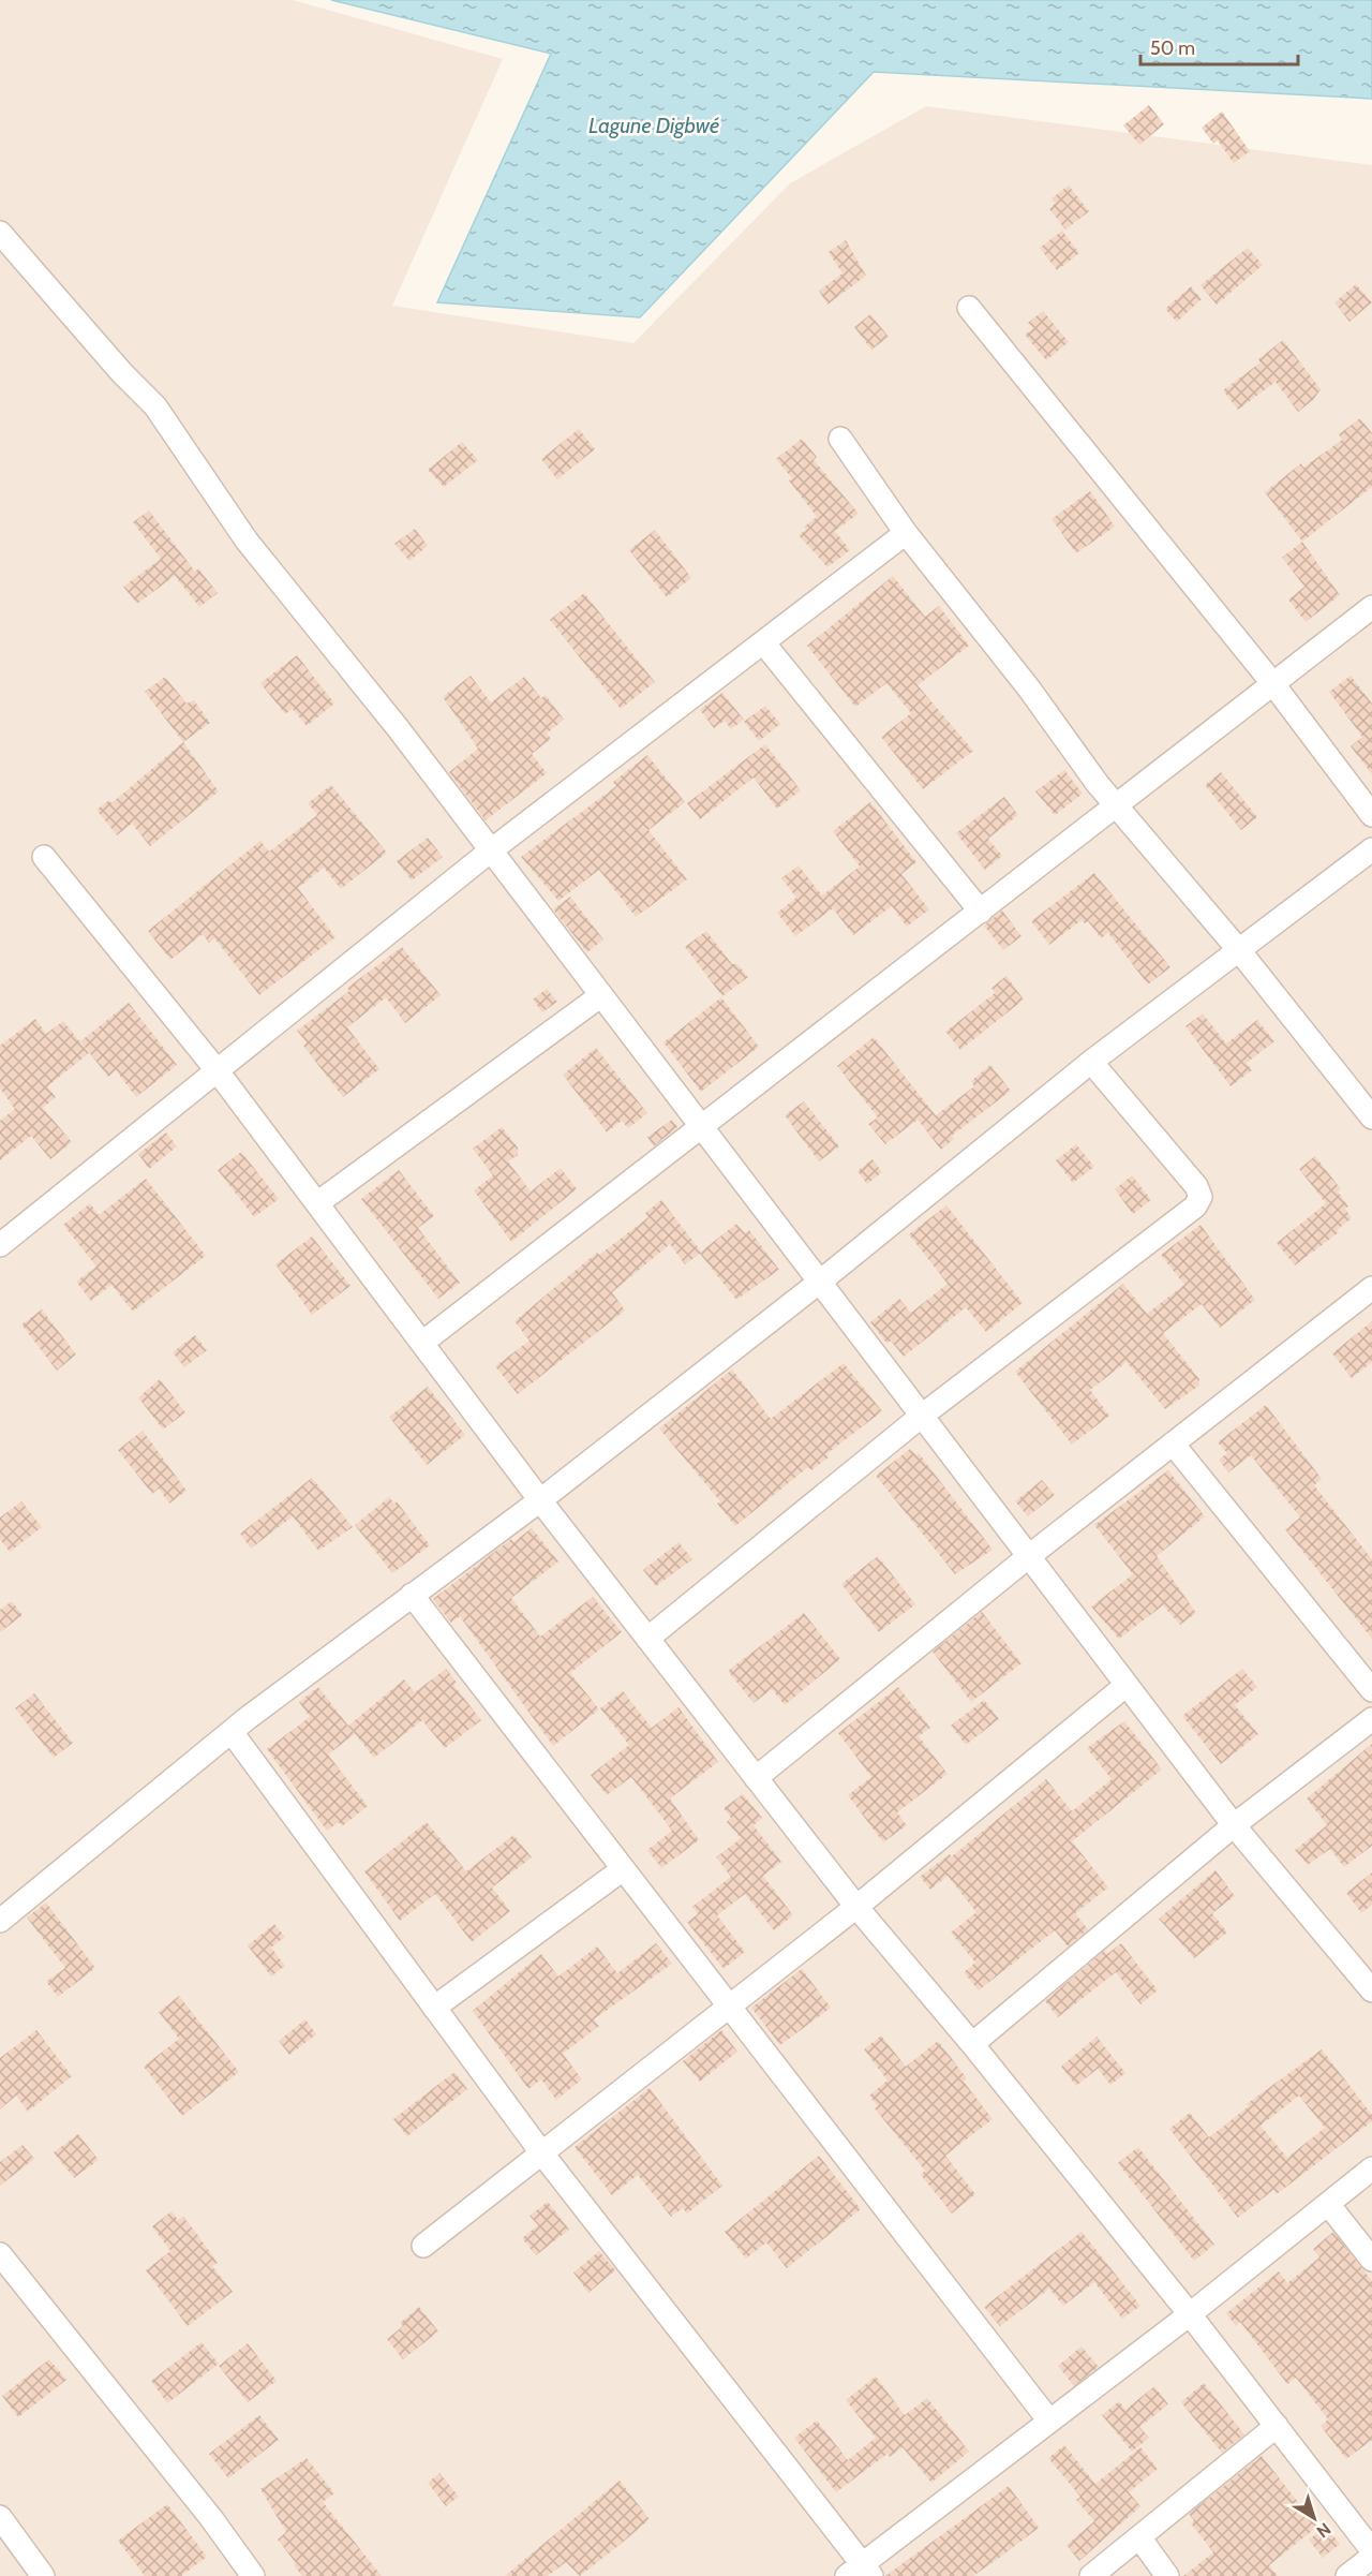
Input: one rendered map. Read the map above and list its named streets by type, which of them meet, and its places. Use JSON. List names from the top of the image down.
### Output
{
  "water": ["Lagune Digbwé"],
  "scale_bar": "50 m",
  "north": "bottom right"
}
